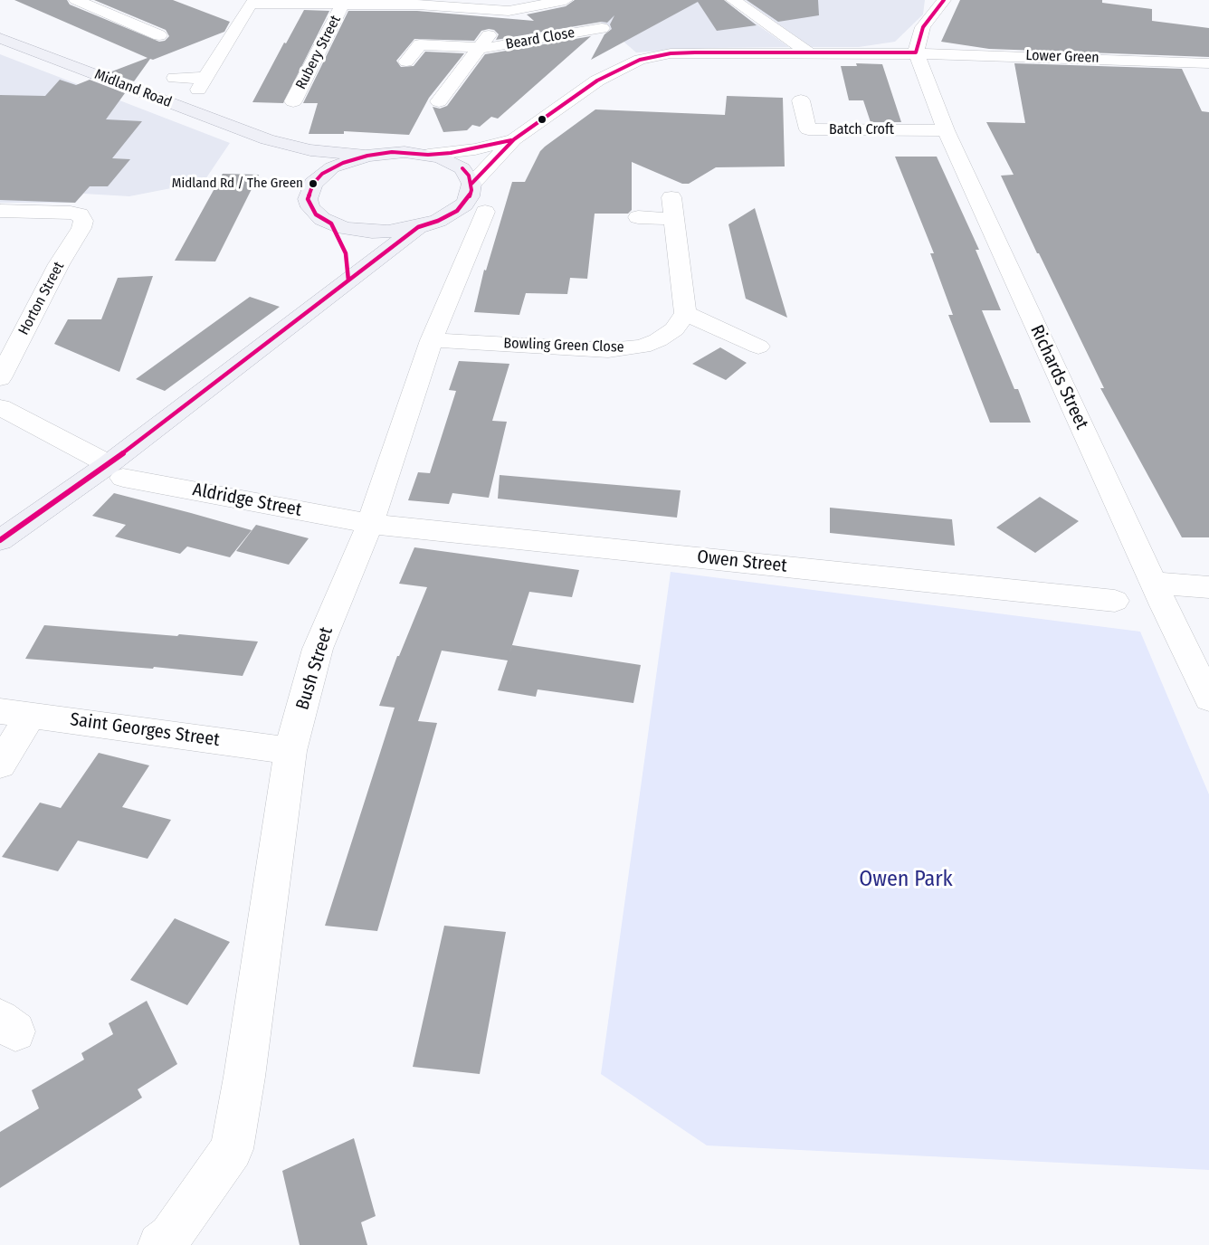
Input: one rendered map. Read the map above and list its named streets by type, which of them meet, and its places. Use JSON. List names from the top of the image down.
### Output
{
  "streets": {
    "main road": ["Midland Road"],
    "street": [
      "Beard Close",
      "Rubery Street",
      "Lower Green",
      "Batch Croft",
      "Horton Street",
      "Bowling Green Close",
      "Richards Street",
      "Aldridge Street",
      "Owen Street",
      "Bush Street",
      "Saint Georges Street"
    ]
  },
  "crossings": [
    ["Lower Green", "Richards Street"],
    ["Batch Croft", "Richards Street"],
    ["Bowling Green Close", "Bush Street"],
    ["Aldridge Street", "Owen Street"],
    ["Aldridge Street", "Bush Street"],
    ["Owen Street", "Bush Street"],
    ["Bush Street", "Saint Georges Street"]
  ],
  "parks": ["Owen Park"],
  "places": ["Midland Rd / The Green"]
}
